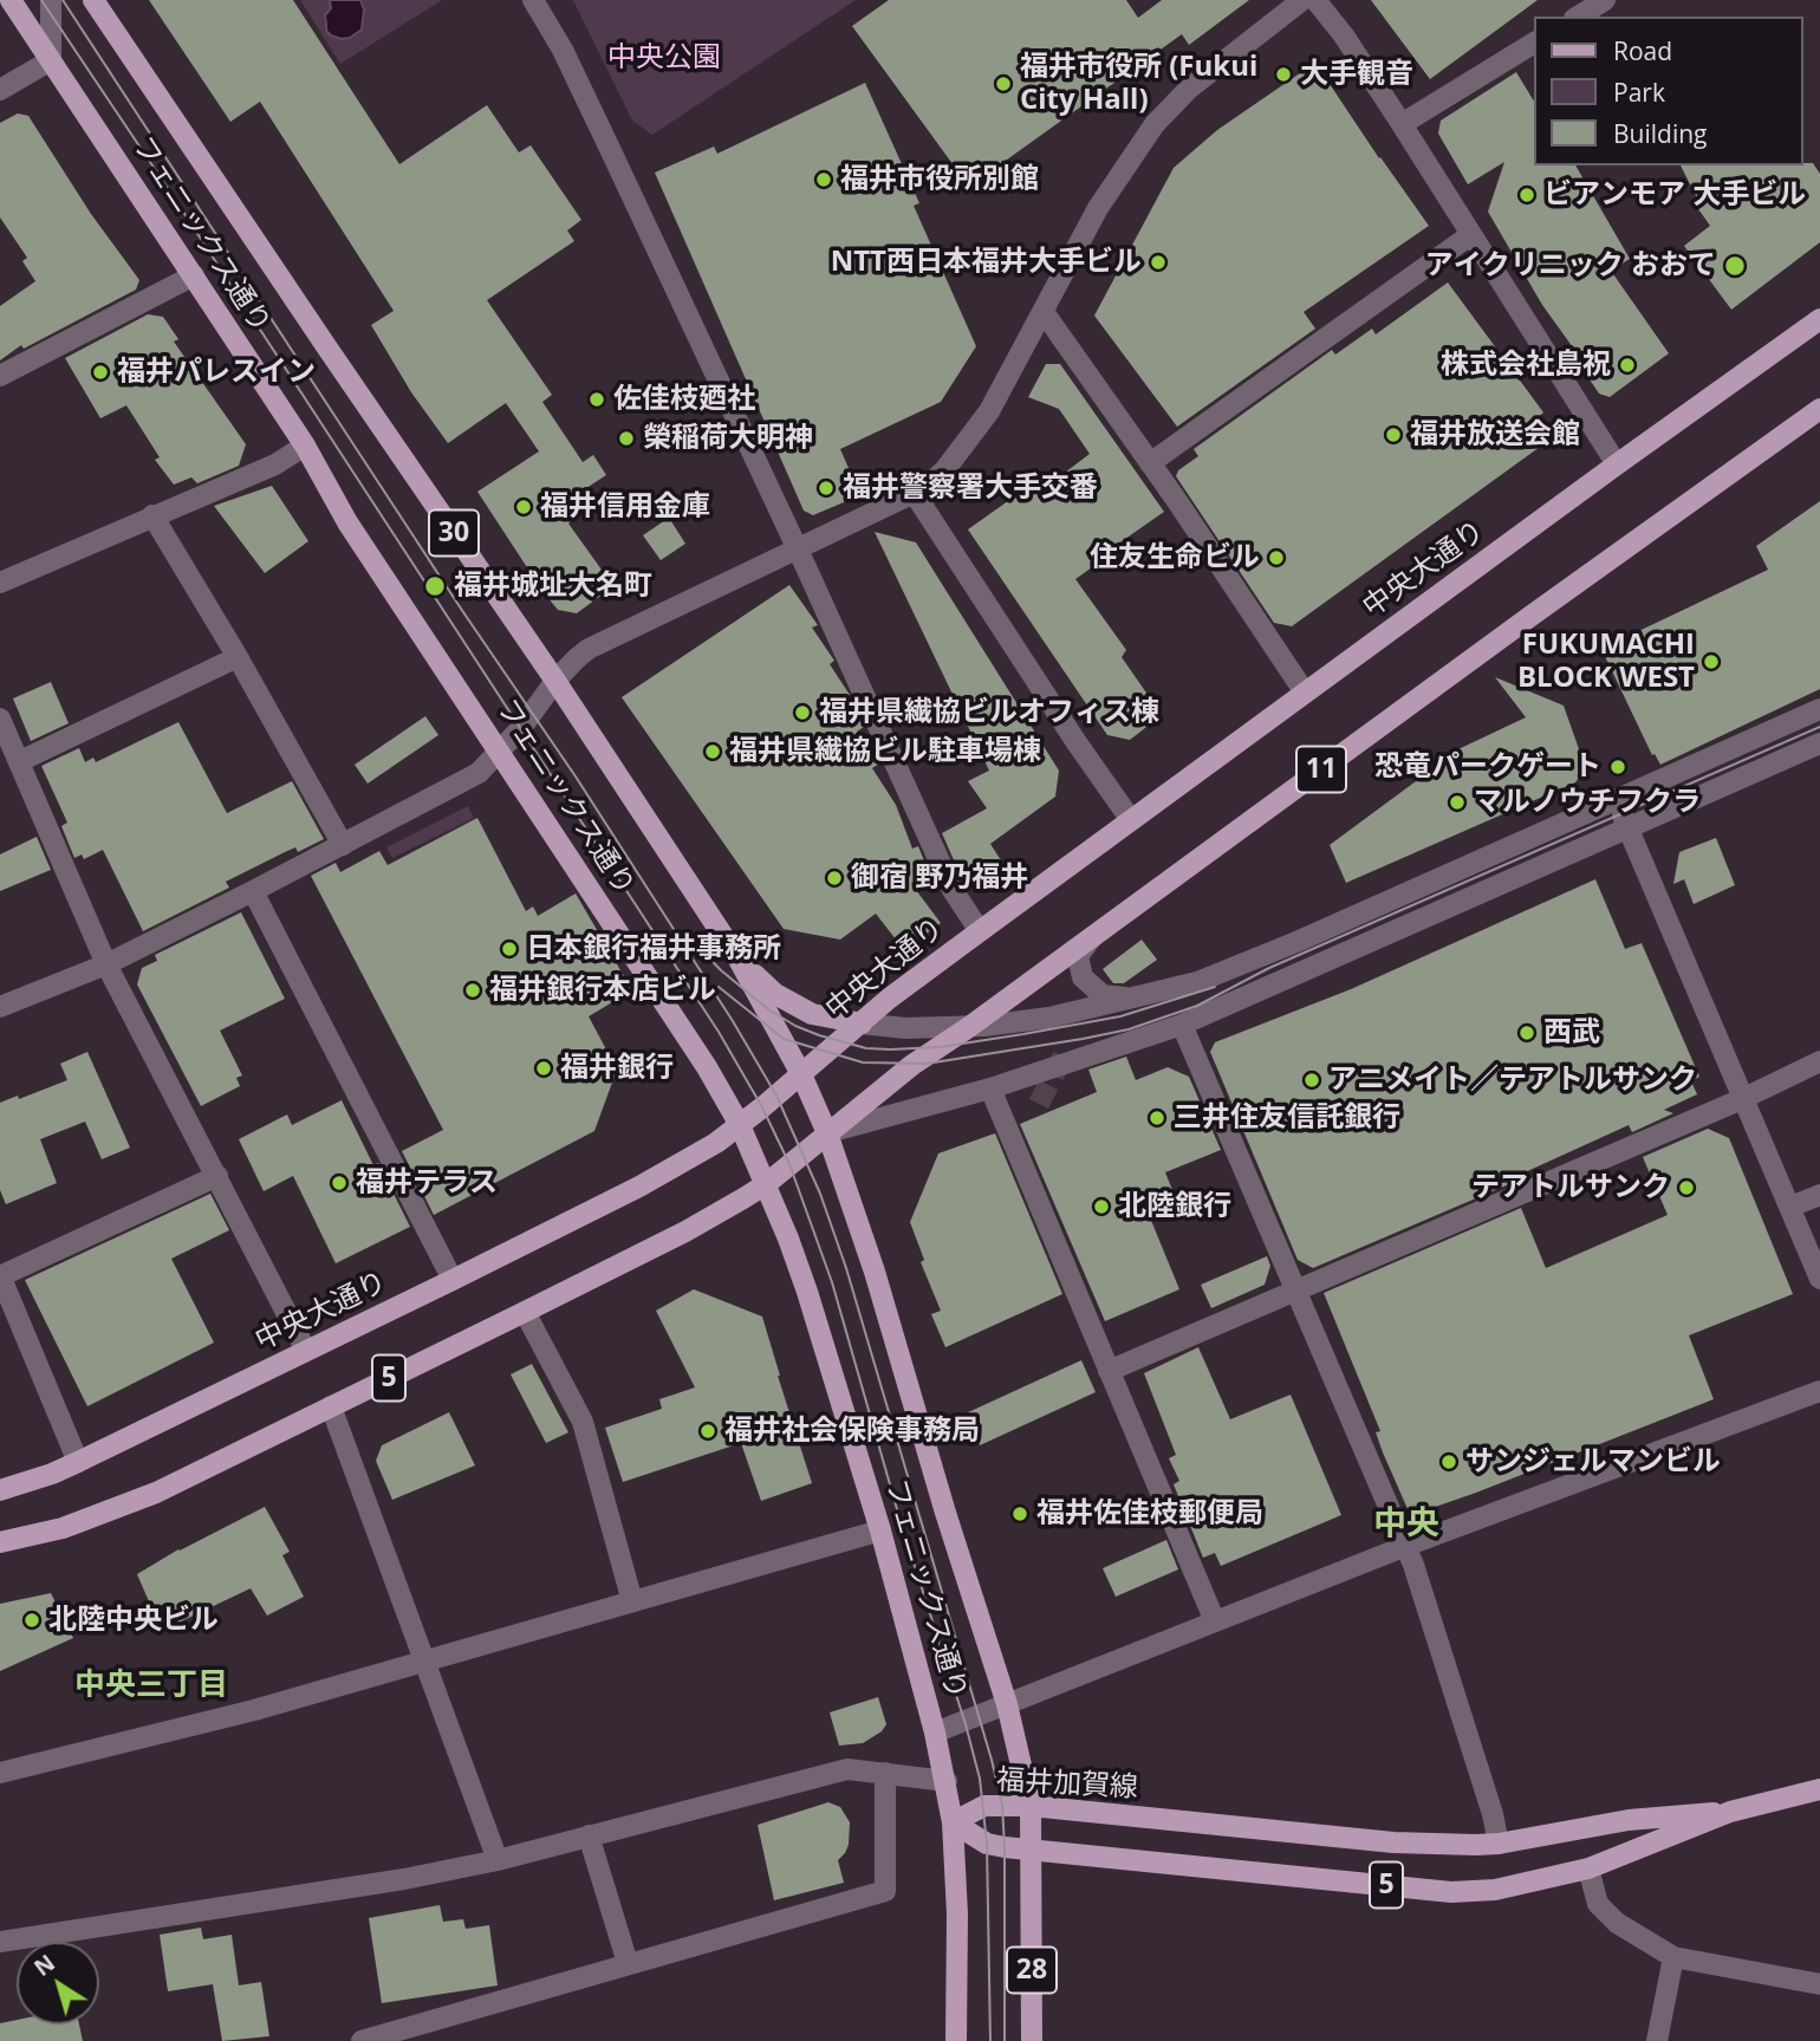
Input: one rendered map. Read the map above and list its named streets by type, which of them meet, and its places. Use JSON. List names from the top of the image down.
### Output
{
  "streets": {
    "main road": [
      "フェニックス通り",
      "30",
      "中央大通り",
      "11",
      "5",
      "福井加賀線",
      "28"
    ]
  },
  "crossings": [
    ["フェニックス通り", "中央大通り"],
    ["フェニックス通り", "11"],
    ["フェニックス通り", "5"],
    ["フェニックス通り", "福井加賀線"]
  ],
  "districts": ["中央", "中央三丁目"],
  "parks": ["中央公園"],
  "places": [
    "大手観音",
    "福井市役所 (Fukui City Hall)",
    "福井市役所別館",
    "ビアンモア 大手ビル",
    "NTT西日本福井大手ビル",
    "アイクリニック おおて",
    "株式会社島祝",
    "福井パレスイン",
    "佐佳枝廼社",
    "福井放送会館",
    "榮稲荷大明神",
    "福井警察署大手交番",
    "福井信用金庫",
    "住友生命ビル",
    "福井城址大名町",
    "FUKUMACHI BLOCK WEST",
    "福井県繊協ビルオフィス棟",
    "福井県繊協ビル駐車場棟",
    "恐竜パークゲート",
    "マルノウチフクラ",
    "御宿 野乃福井",
    "日本銀行福井事務所",
    "福井銀行本店ビル",
    "西武",
    "福井銀行",
    "アニメイト／テアトルサンク",
    "三井住友信託銀行",
    "福井テラス",
    "テアトルサンク",
    "北陸銀行",
    "福井社会保険事務局",
    "サンジェルマンビル",
    "福井佐佳枝郵便局",
    "北陸中央ビル"
  ],
  "legend": ["Road", "Park", "Building"],
  "north": "top left"
}
